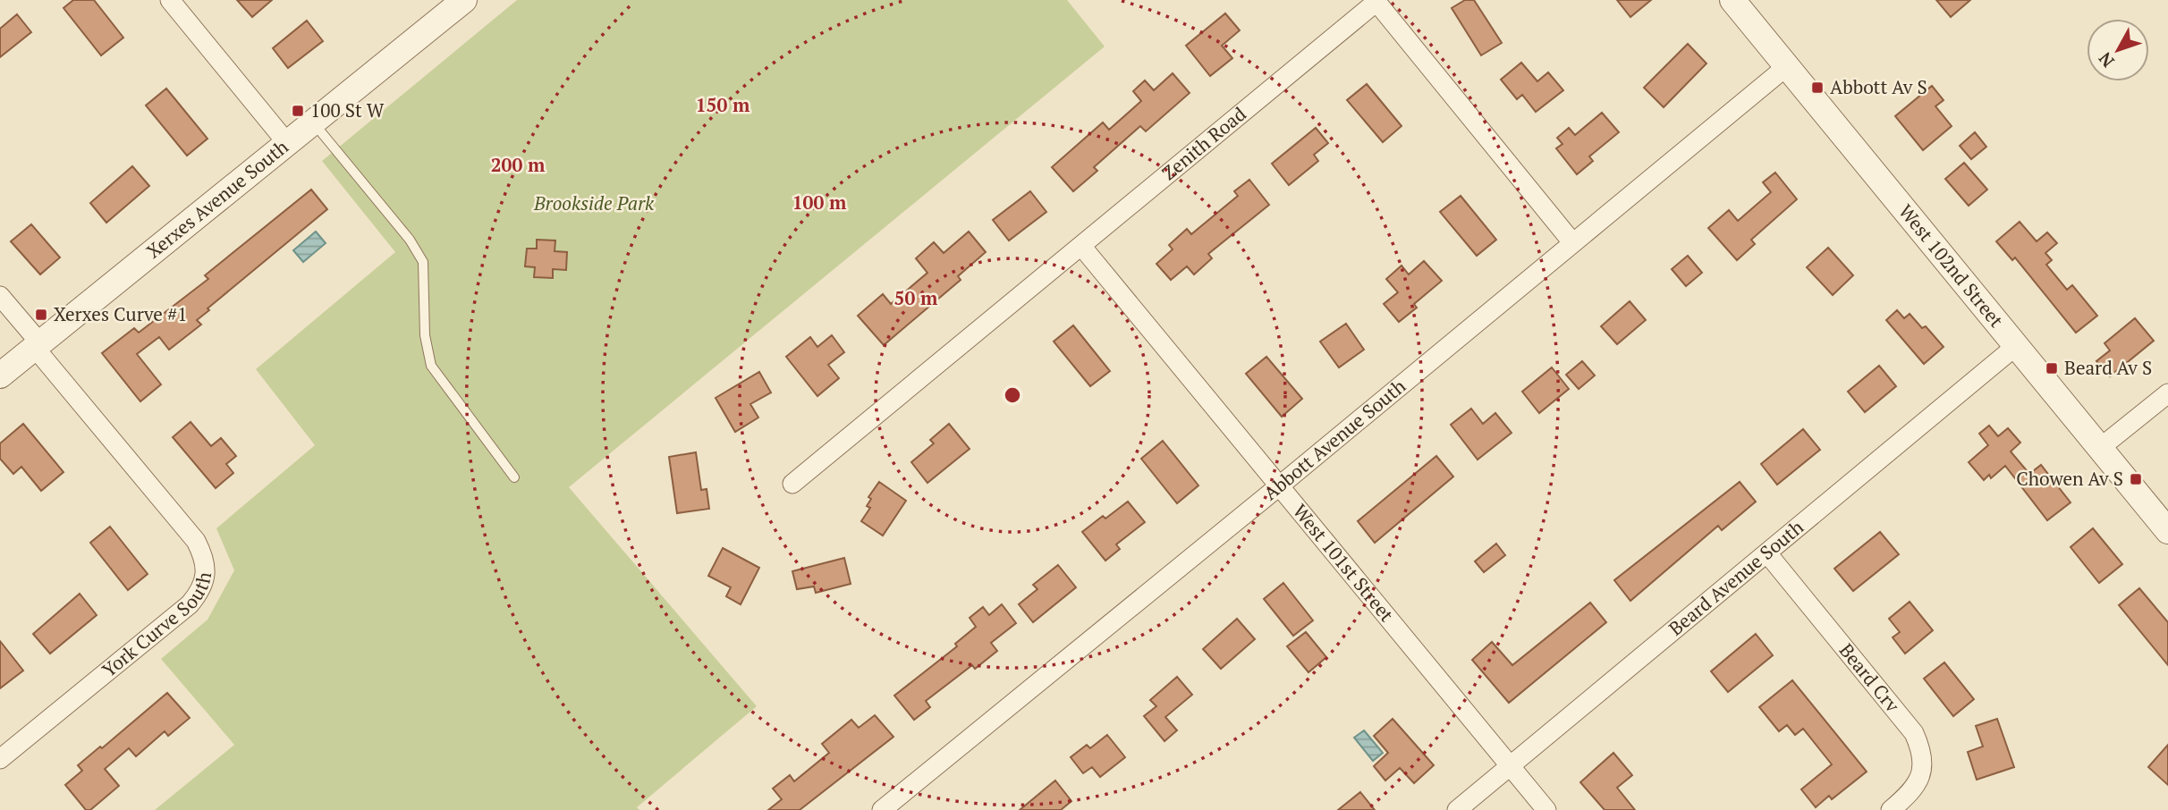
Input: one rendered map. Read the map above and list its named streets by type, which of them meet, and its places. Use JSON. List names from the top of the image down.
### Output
{
  "streets": {
    "street": [
      "Zenith Road",
      "Xerxes Avenue South",
      "West 102nd Street",
      "Abbott Avenue South",
      "West 101st Street",
      "Beard Avenue South",
      "York Curve South",
      "Beard Crv"
    ]
  },
  "crossings": [
    ["Zenith Road", "Abbott Avenue South"],
    ["Zenith Road", "West 101st Street"],
    ["Xerxes Avenue South", "York Curve South"],
    ["West 102nd Street", "Abbott Avenue South"],
    ["West 102nd Street", "Beard Avenue South"],
    ["Abbott Avenue South", "West 101st Street"],
    ["West 101st Street", "Beard Avenue South"],
    ["Beard Avenue South", "Beard Crv"]
  ],
  "parks": ["Brookside Park"],
  "places": {
    "transit": [
      "Abbott Av S",
      "100 St W",
      "Xerxes Curve #1",
      "Beard Av S",
      "Chowen Av S"
    ]
  },
  "north": "bottom left",
  "rings": [
    "150 m",
    "200 m",
    "100 m",
    "50 m"
  ]
}
